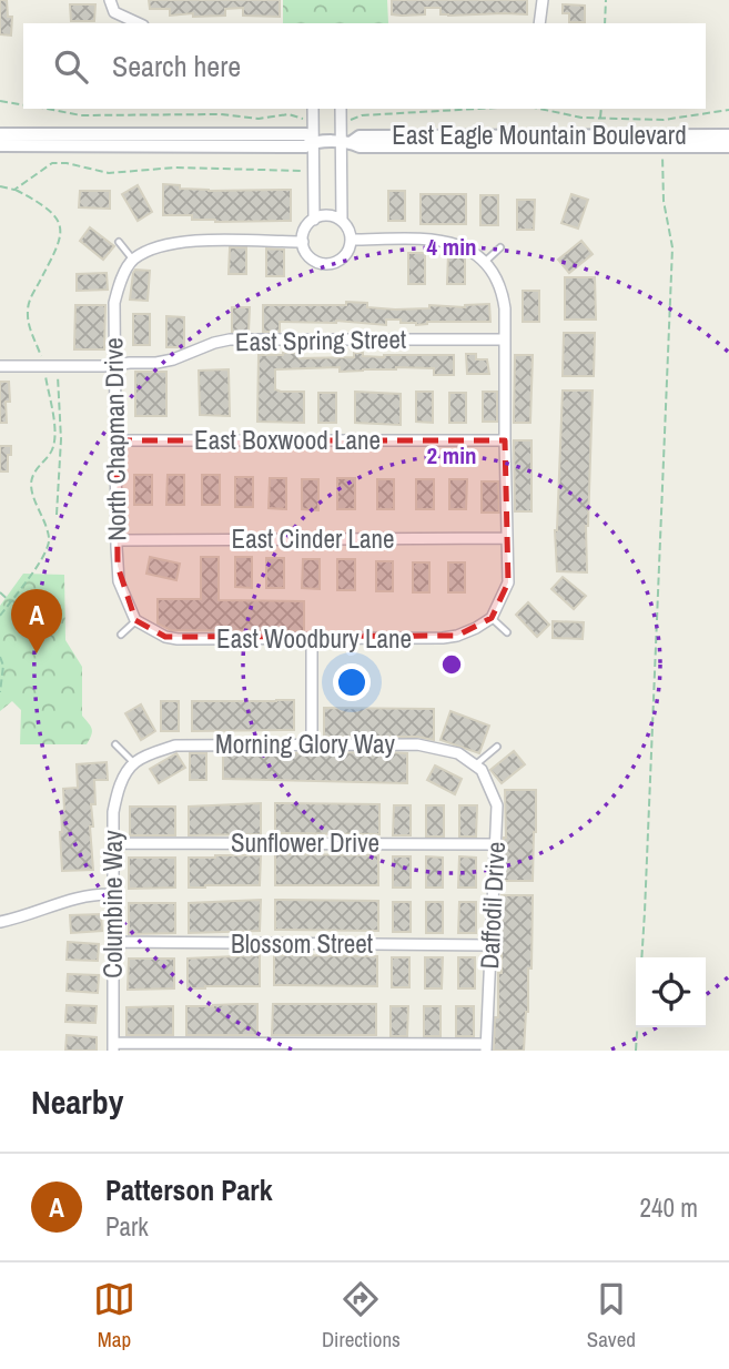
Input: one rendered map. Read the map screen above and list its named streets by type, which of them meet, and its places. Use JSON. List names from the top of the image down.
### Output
{
  "streets": {
    "street": [
      "East Eagle Mountain Boulevard",
      "East Spring Street",
      "North Chapman Drive",
      "East Boxwood Lane",
      "East Cinder Lane",
      "East Woodbury Lane",
      "Morning Glory Way",
      "Sunflower Drive",
      "Columbine Way",
      "Daffodil Drive",
      "Blossom Street"
    ]
  },
  "crossings": [
    ["East Spring Street", "North Chapman Drive"],
    ["North Chapman Drive", "East Boxwood Lane"],
    ["North Chapman Drive", "East Cinder Lane"],
    ["North Chapman Drive", "East Woodbury Lane"],
    ["Morning Glory Way", "Columbine Way"],
    ["Morning Glory Way", "Daffodil Drive"],
    ["Sunflower Drive", "Columbine Way"],
    ["Sunflower Drive", "Daffodil Drive"],
    ["Columbine Way", "Blossom Street"],
    ["Daffodil Drive", "Blossom Street"]
  ],
  "page": {
    "search": "Search here",
    "pins": "A",
    "heading": "Nearby",
    "list": [
      {
        "mark": "A",
        "name": "Patterson Park",
        "note": "Park",
        "value": "240 m"
      }
    ],
    "nav": ["Map", "Directions", "Saved"]
  },
  "rings": ["4 min", "2 min"]
}
